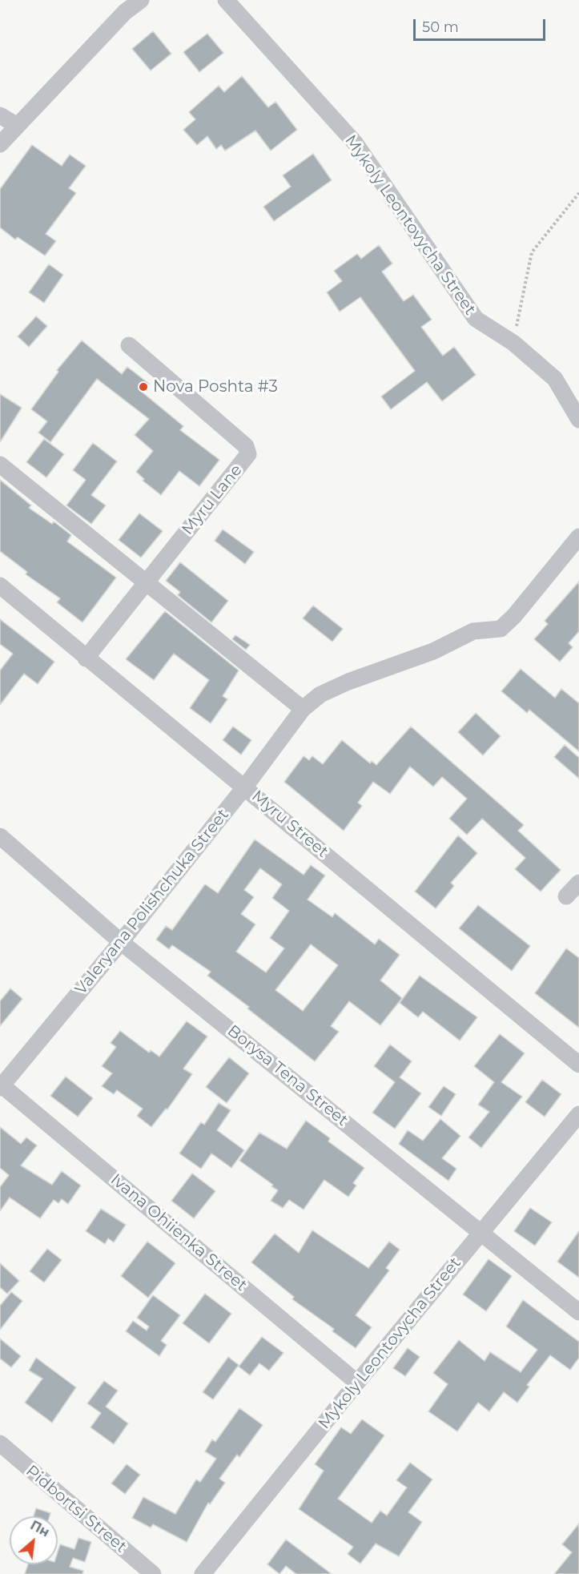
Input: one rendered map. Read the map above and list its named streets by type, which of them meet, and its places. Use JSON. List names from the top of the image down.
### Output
{
  "streets": {
    "street": [
      "Mykoly Leontovycha Street",
      "Myru Lane",
      "Myru Street",
      "Valeryana Polishchuka Street",
      "Borysa Tena Street",
      "Ivana Ohiienka Street",
      "Pidbortsi Street"
    ]
  },
  "crossings": [
    ["Mykoly Leontovycha Street", "Borysa Tena Street"],
    ["Mykoly Leontovycha Street", "Ivana Ohiienka Street"],
    ["Myru Lane", "Myru Street"],
    ["Myru Street", "Valeryana Polishchuka Street"],
    ["Valeryana Polishchuka Street", "Borysa Tena Street"],
    ["Valeryana Polishchuka Street", "Ivana Ohiienka Street"]
  ],
  "places": ["Nova Poshta #3"],
  "scale_bar": "50 m",
  "north": "top right"
}
